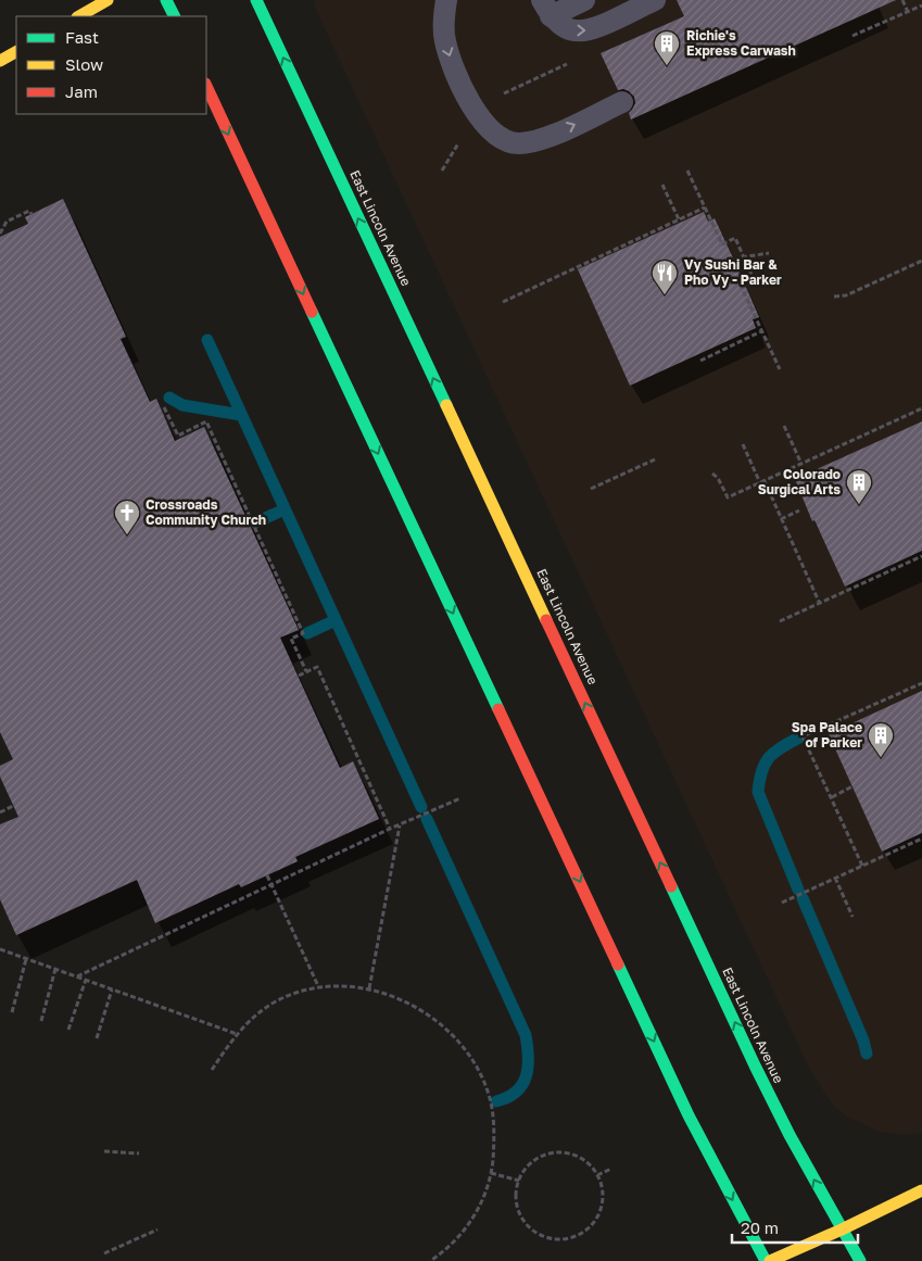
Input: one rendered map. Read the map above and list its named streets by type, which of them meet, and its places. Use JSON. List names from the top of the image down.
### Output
{
  "streets": {
    "main road": ["East Lincoln Avenue"]
  },
  "places": {
    "building": ["Richie's Express Carwash", "Colorado Surgical Arts", "Spa Palace of Parker"],
    "restaurant": ["Vy Sushi Bar & Pho Vy - Parker"],
    "church": ["Crossroads Community Church"]
  },
  "legend": ["Fast", "Slow", "Jam"],
  "scale_bar": "20 m"
}
